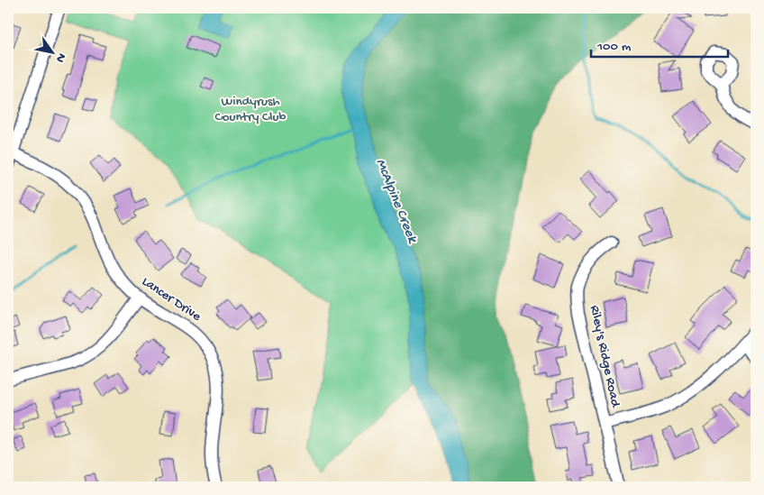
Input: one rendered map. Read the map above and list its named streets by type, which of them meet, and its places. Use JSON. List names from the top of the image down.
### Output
{
  "streets": {
    "street": ["Lancer Drive", "Riley's Ridge Road"]
  },
  "water": ["McAlpine Creek"],
  "parks": ["Windyrush Country Club"],
  "scale_bar": "100 m",
  "north": "bottom right"
}
